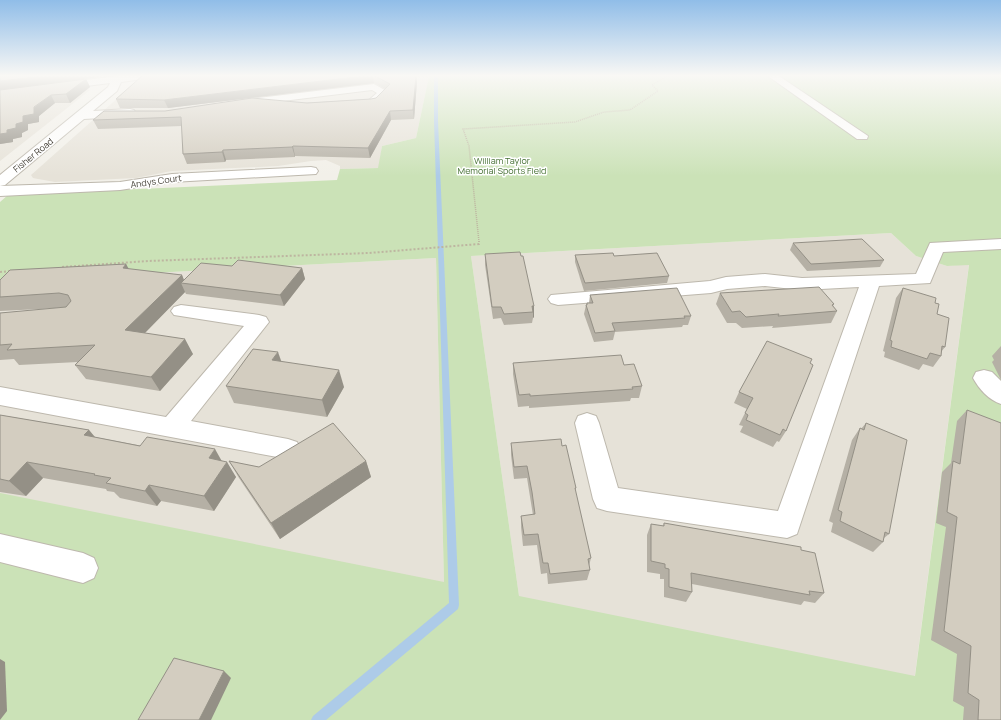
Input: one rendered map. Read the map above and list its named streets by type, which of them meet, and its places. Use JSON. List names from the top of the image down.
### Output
{
  "streets": {
    "street": ["Fisher Road", "Andys Court"]
  },
  "parks": ["William Taylor Memorial Sports Field"]
}
